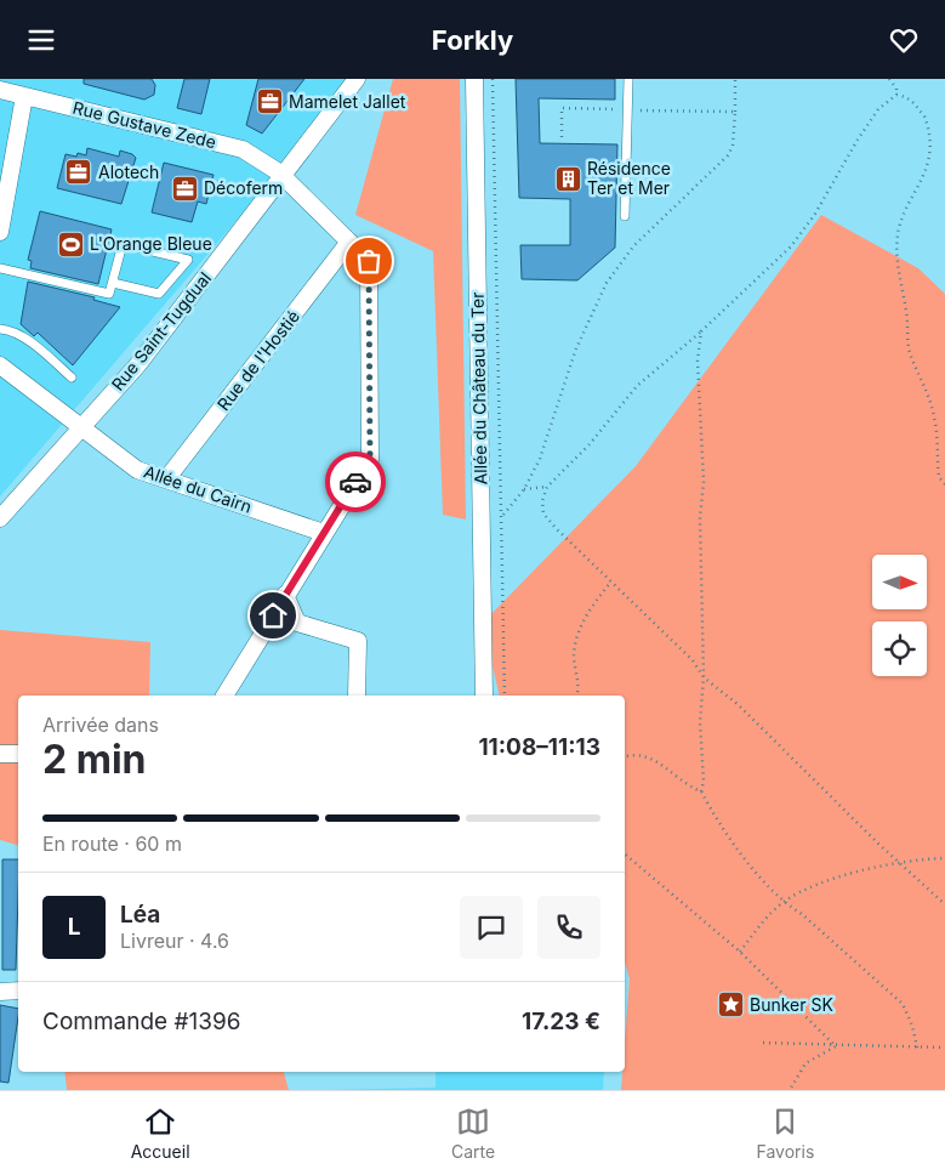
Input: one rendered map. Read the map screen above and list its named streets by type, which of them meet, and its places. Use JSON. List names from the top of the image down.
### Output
{
  "streets": {
    "street": [
      "Rue Gustave Zede",
      "Rue Saint-Tugdual",
      "Rue de l'Hostié",
      "Allée du Château du Ter",
      "Allée du Cairn"
    ]
  },
  "crossings": [
    ["Rue Gustave Zede", "Rue Saint-Tugdual"],
    ["Rue Gustave Zede", "Rue de l'Hostié"],
    ["Rue Gustave Zede", "Allée du Cairn"],
    ["Rue Saint-Tugdual", "Allée du Cairn"],
    ["Rue de l'Hostié", "Allée du Cairn"]
  ],
  "places": {
    "office": ["Mamelet Jallet", "Alotech", "Décoferm"],
    "building": ["Résidence Ter et Mer"],
    "sports": ["L'Orange Bleue"],
    "place": ["Bunker SK"]
  },
  "north": "right",
  "page": {
    "header": "Forkly",
    "heading": ["2 min", "Arrivée dans", "11:08–11:13"],
    "panel": [
      "Léa",
      "Livreur · 4.6",
      "Commande #1396",
      "17.23 €"
    ],
    "bar": "En route · 60 m",
    "round": "L",
    "tabs": ["Accueil", "Carte", "Favoris"]
  }
}
